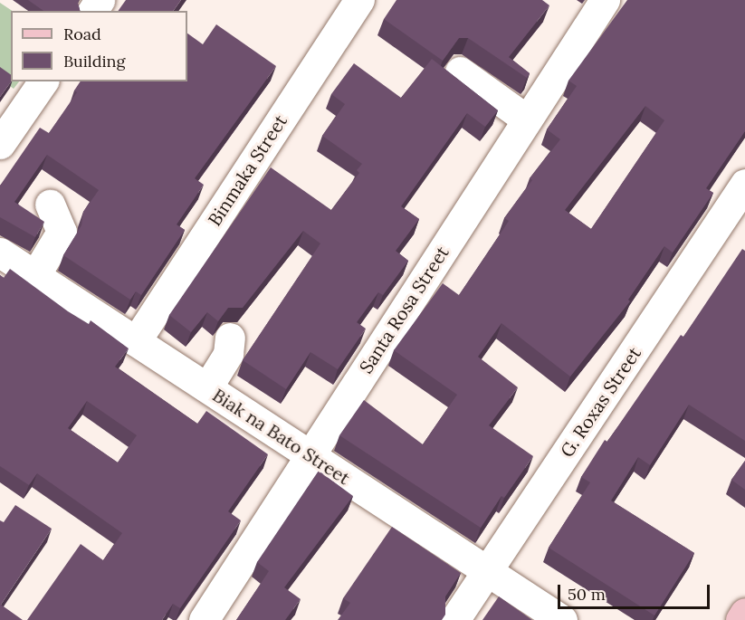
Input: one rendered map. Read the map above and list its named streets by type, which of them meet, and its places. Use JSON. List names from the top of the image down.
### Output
{
  "streets": {
    "street": [
      "Binmaka Street",
      "Santa Rosa Street",
      "G. Roxas Street",
      "Biak na Bato Street"
    ]
  },
  "crossings": [
    ["Binmaka Street", "Biak na Bato Street"],
    ["Santa Rosa Street", "Biak na Bato Street"],
    ["G. Roxas Street", "Biak na Bato Street"]
  ],
  "legend": ["Road", "Building"],
  "scale_bar": "50 m"
}
